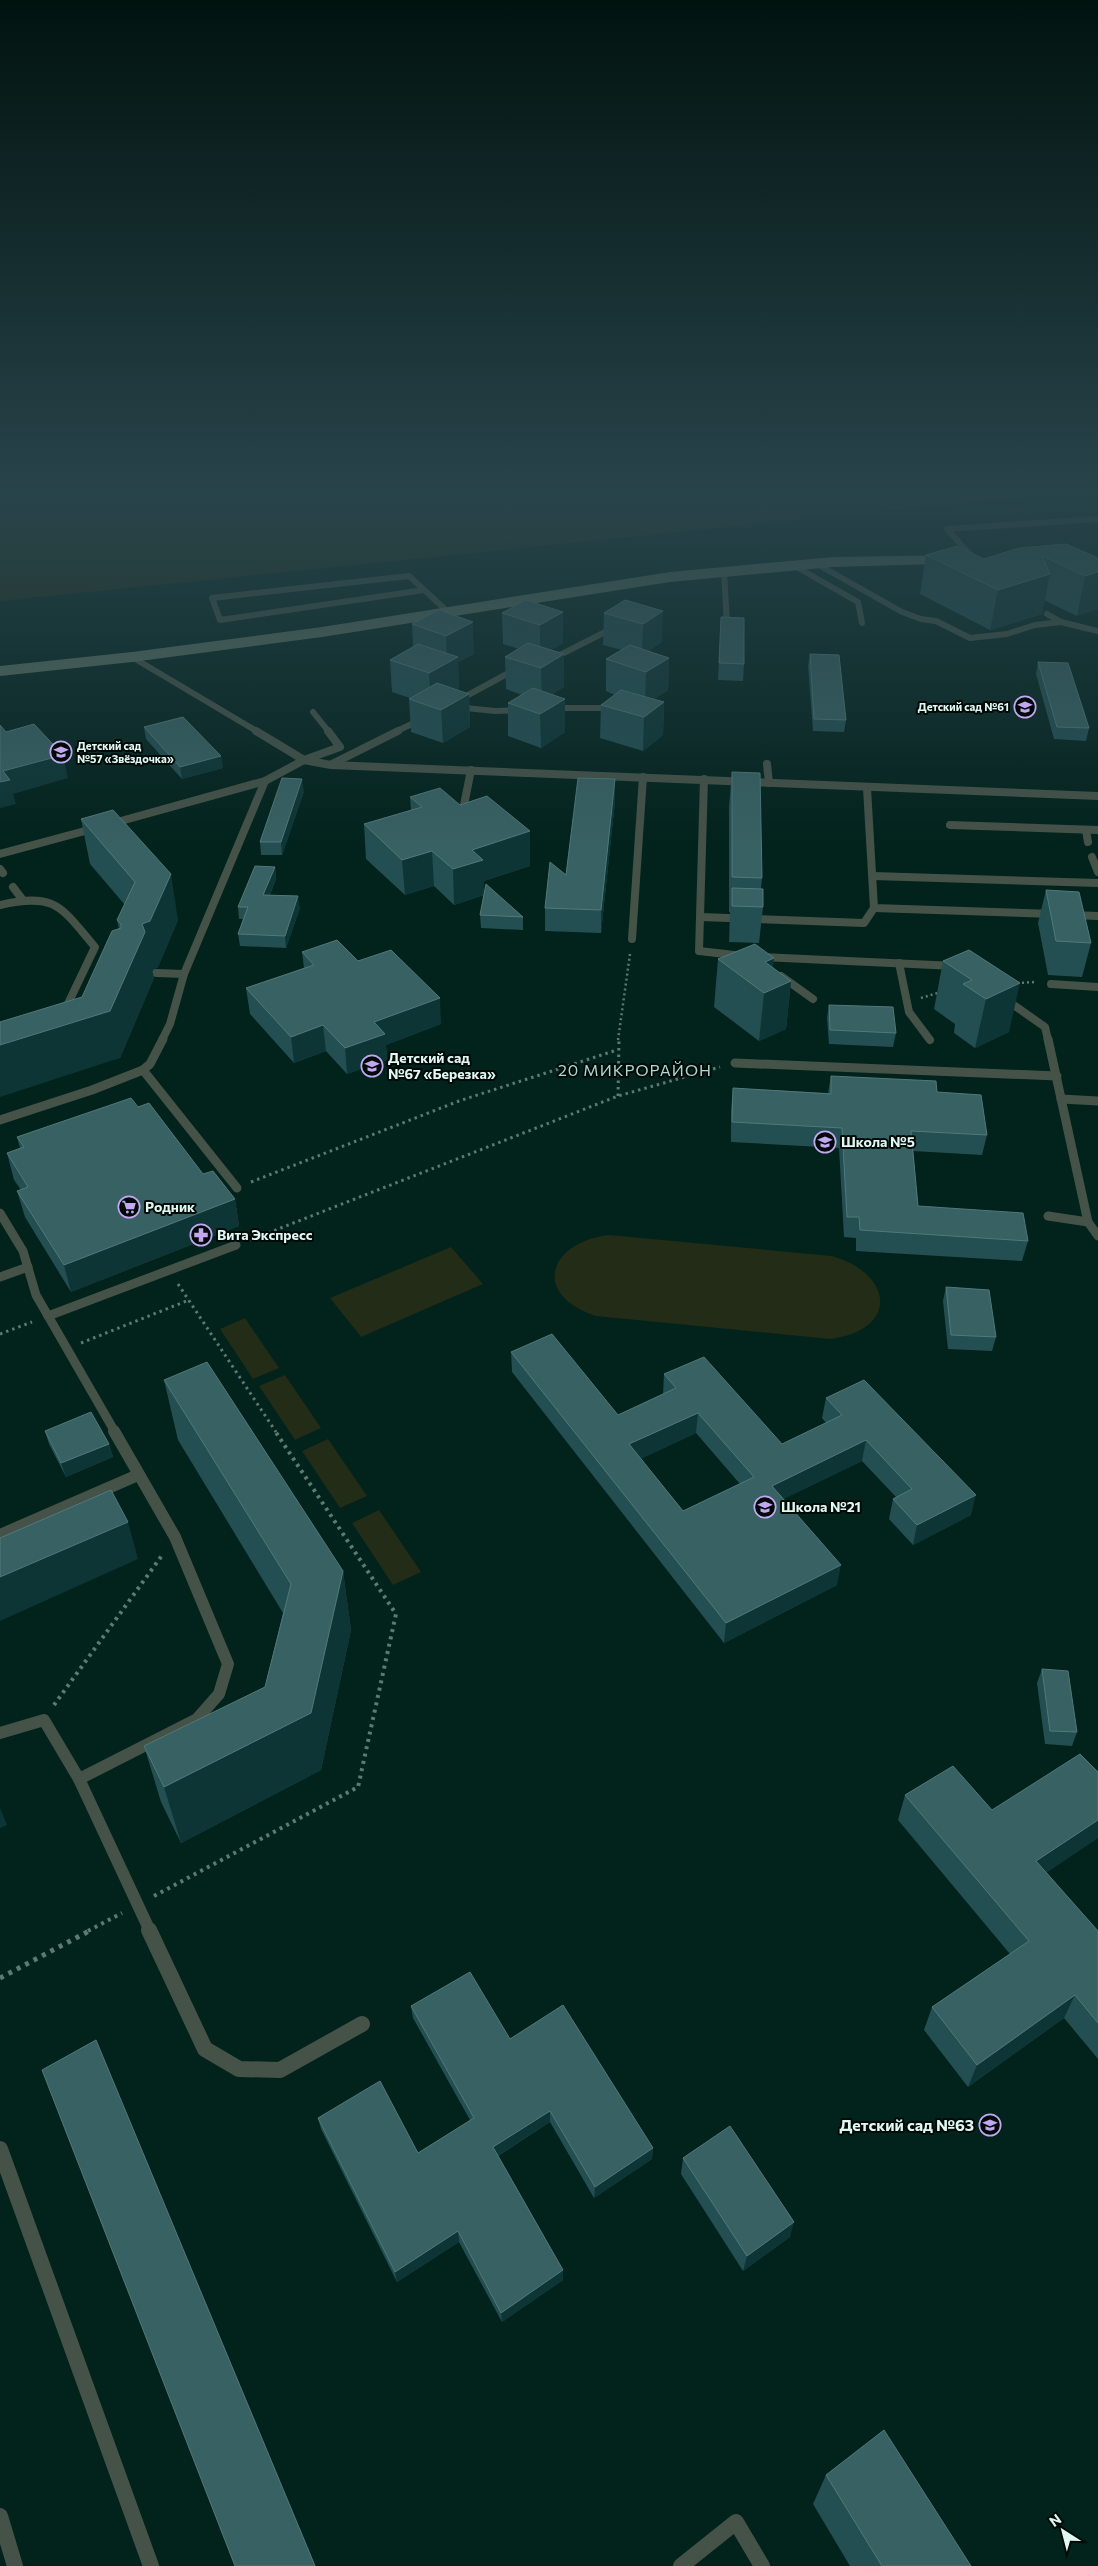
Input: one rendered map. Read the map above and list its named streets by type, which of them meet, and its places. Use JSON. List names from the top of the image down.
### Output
{
  "districts": ["20 МИКРОРАЙОН"],
  "places": {
    "school or university": [
      "Детский сад №61",
      "Детский сад №57 «Звёздочка»",
      "Детский сад №67 «Березка»",
      "Школа №5",
      "Школа №21",
      "Детский сад №63"
    ],
    "supermarket": ["Родник"],
    "pharmacy": ["Вита Экспресс"]
  },
  "north": "top left"
}
